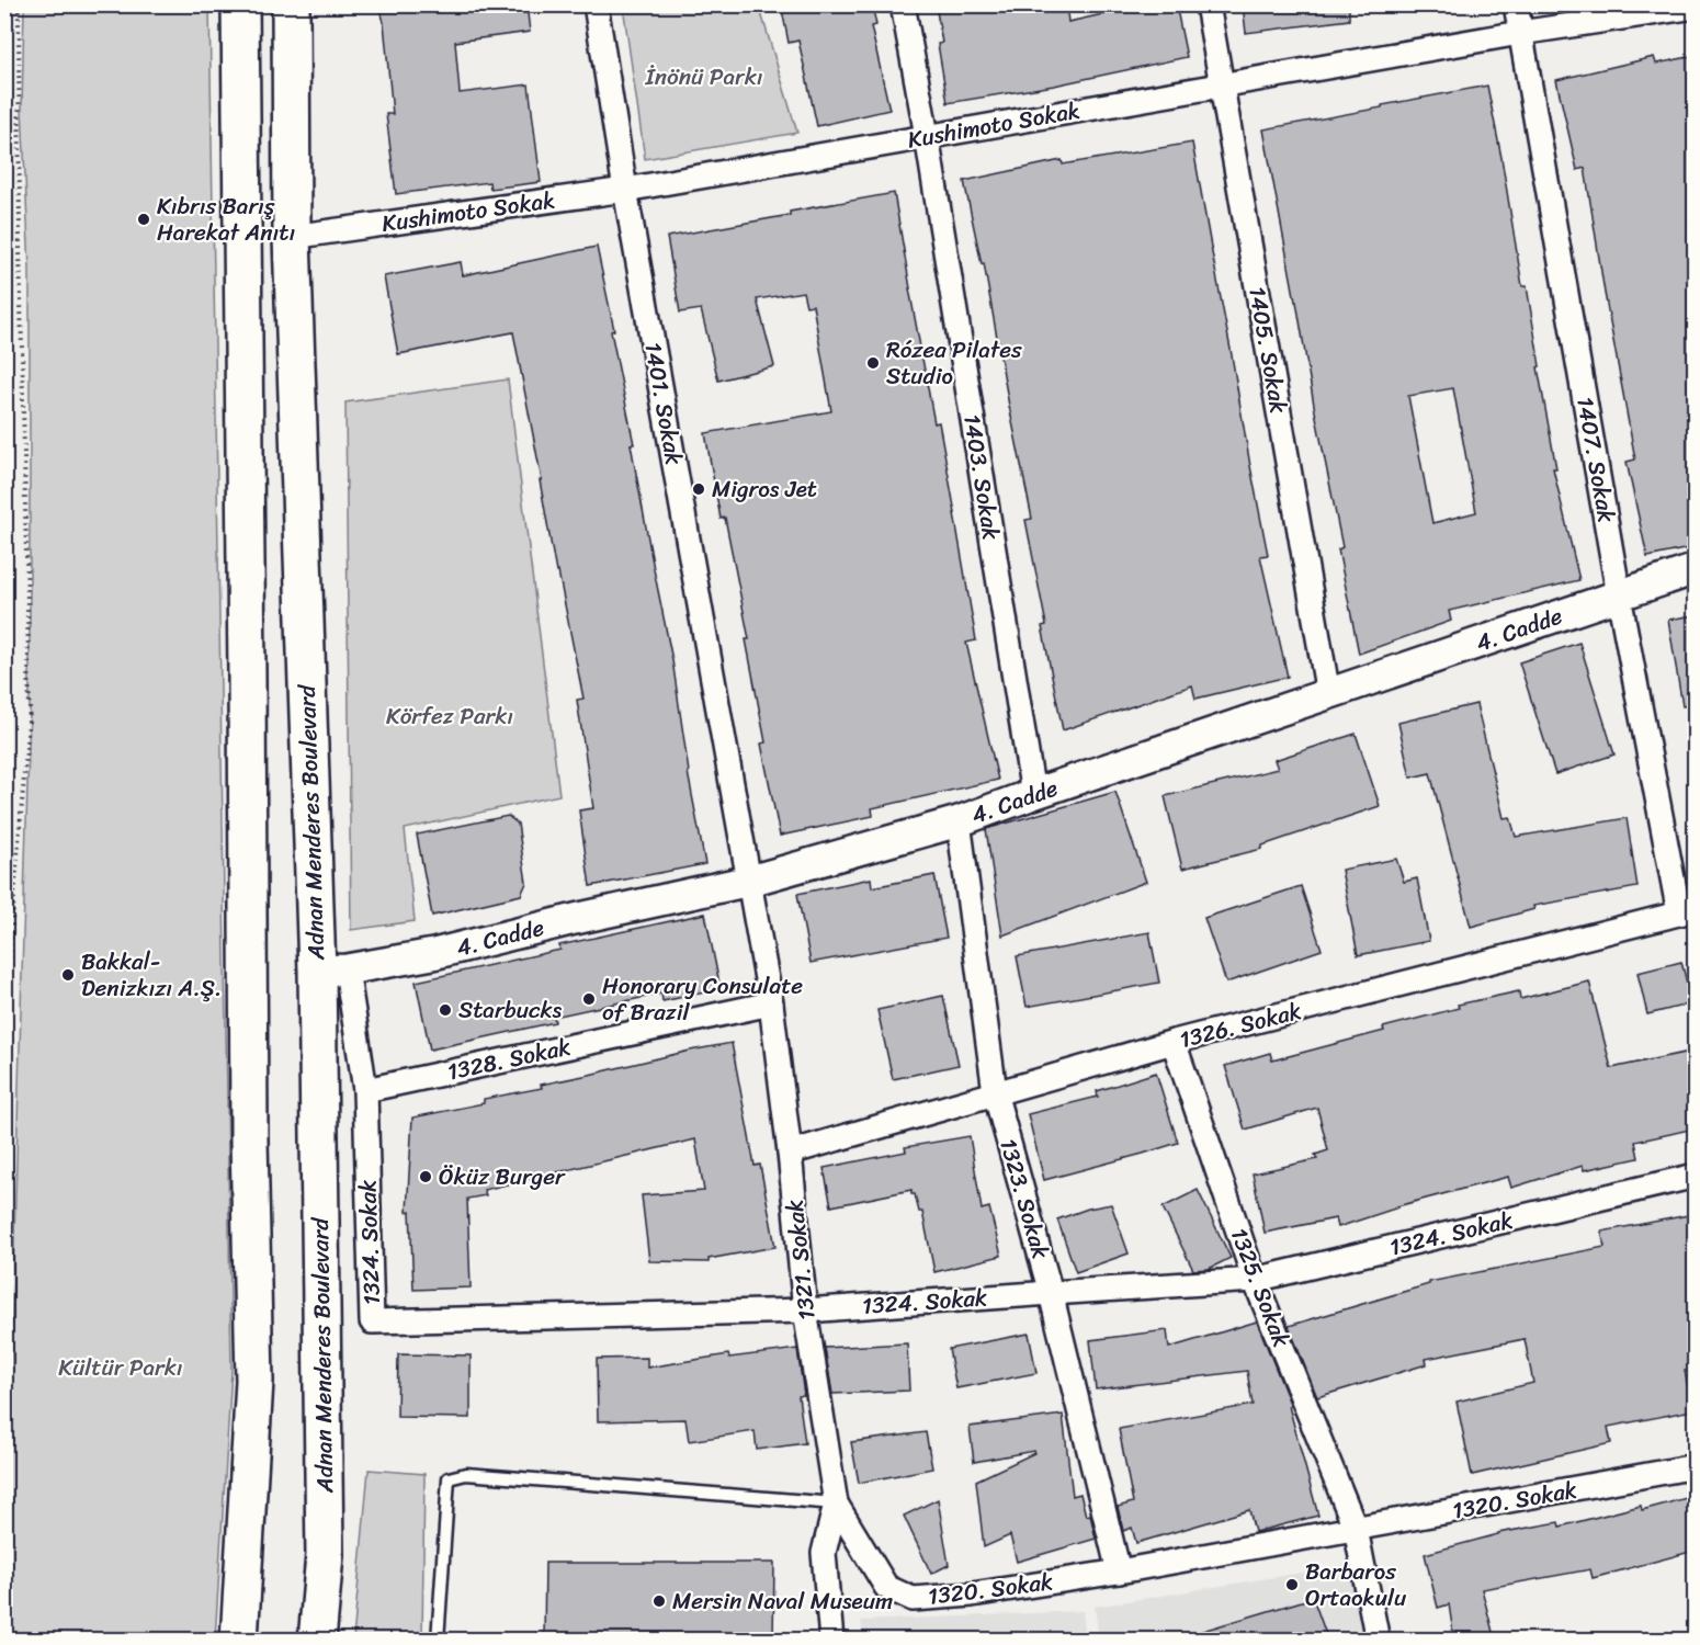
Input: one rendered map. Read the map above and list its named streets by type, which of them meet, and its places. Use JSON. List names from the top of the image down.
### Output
{
  "streets": {
    "main road": ["Adnan Menderes Boulevard"],
    "street": [
      "Kushimoto Sokak",
      "1405. Sokak",
      "1401. Sokak",
      "1407. Sokak",
      "1403. Sokak",
      "4. Cadde",
      "1326. Sokak",
      "1328. Sokak",
      "1323. Sokak",
      "1324. Sokak",
      "1321. Sokak",
      "1325. Sokak",
      "1320. Sokak"
    ]
  },
  "crossings": [
    ["Kushimoto Sokak", "1405. Sokak"],
    ["Kushimoto Sokak", "1401. Sokak"],
    ["Kushimoto Sokak", "1407. Sokak"],
    ["Kushimoto Sokak", "1403. Sokak"],
    ["Kushimoto Sokak", "Adnan Menderes Boulevard"],
    ["1405. Sokak", "4. Cadde"],
    ["1401. Sokak", "4. Cadde"],
    ["1401. Sokak", "1321. Sokak"],
    ["1407. Sokak", "4. Cadde"],
    ["1407. Sokak", "1326. Sokak"],
    ["1403. Sokak", "4. Cadde"],
    ["4. Cadde", "Adnan Menderes Boulevard"],
    ["4. Cadde", "1323. Sokak"],
    ["4. Cadde", "1321. Sokak"],
    ["1326. Sokak", "1323. Sokak"],
    ["1326. Sokak", "1321. Sokak"],
    ["1326. Sokak", "1325. Sokak"],
    ["1328. Sokak", "1324. Sokak"],
    ["1328. Sokak", "1321. Sokak"],
    ["1323. Sokak", "1324. Sokak"],
    ["1323. Sokak", "1320. Sokak"],
    ["1324. Sokak", "1321. Sokak"],
    ["1324. Sokak", "1325. Sokak"],
    ["1321. Sokak", "1320. Sokak"],
    ["1325. Sokak", "1320. Sokak"]
  ],
  "parks": ["İnönü Parkı", "Körfez Parkı", "Kültür Parkı"],
  "places": [
    "Kıbrıs Barış Harekat Anıtı",
    "Rózea Pilates Studio",
    "Migros Jet",
    "Bakkal- Denizkızı A.Ş.",
    "Honorary Consulate of Brazil",
    "Starbucks",
    "Öküz Burger",
    "Barbaros Ortaokulu",
    "Mersin Naval Museum"
  ]
}
